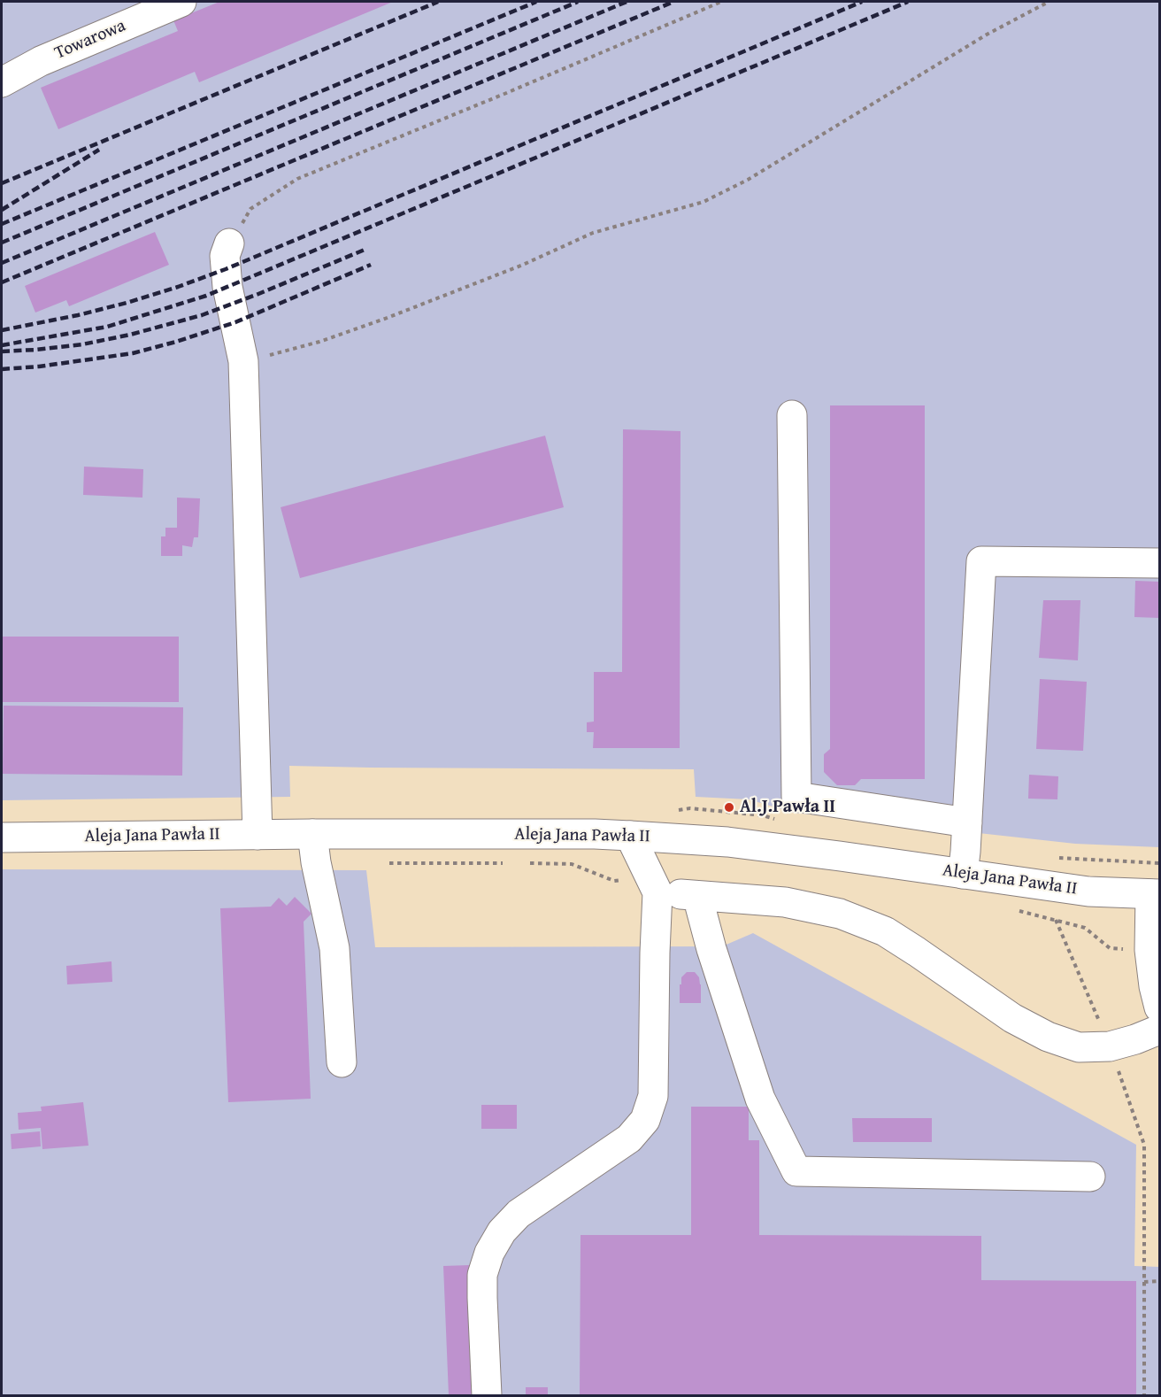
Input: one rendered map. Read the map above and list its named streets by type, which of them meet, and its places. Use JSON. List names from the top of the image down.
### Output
{
  "streets": {
    "main road": ["Towarowa", "Aleja Jana Pawła II"]
  },
  "places": ["Al.J.Pawła II"]
}
